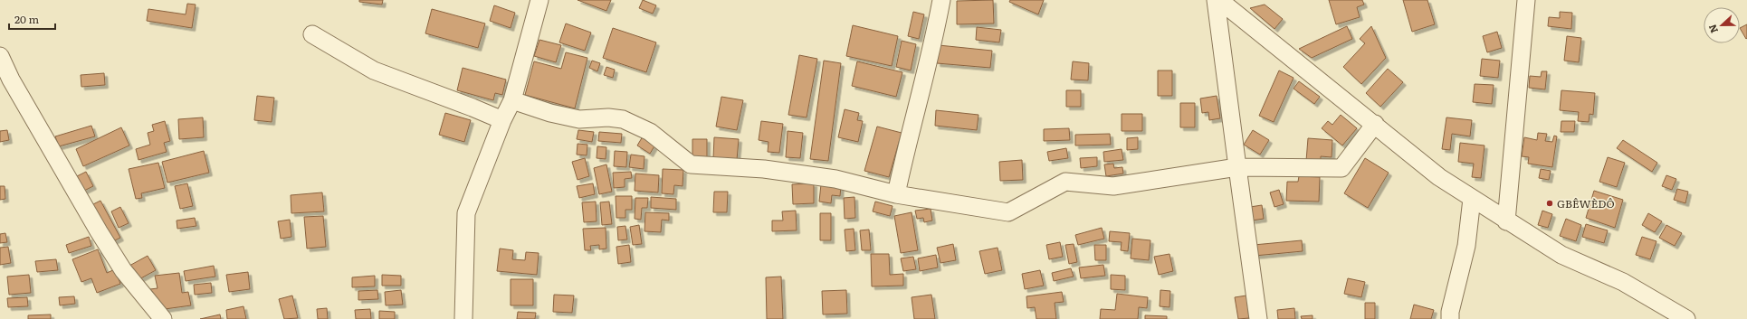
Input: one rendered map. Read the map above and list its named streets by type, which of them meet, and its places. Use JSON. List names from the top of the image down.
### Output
{
  "places": ["GBÊWÈDÔ"],
  "scale_bar": "20 m",
  "north": "left"
}
